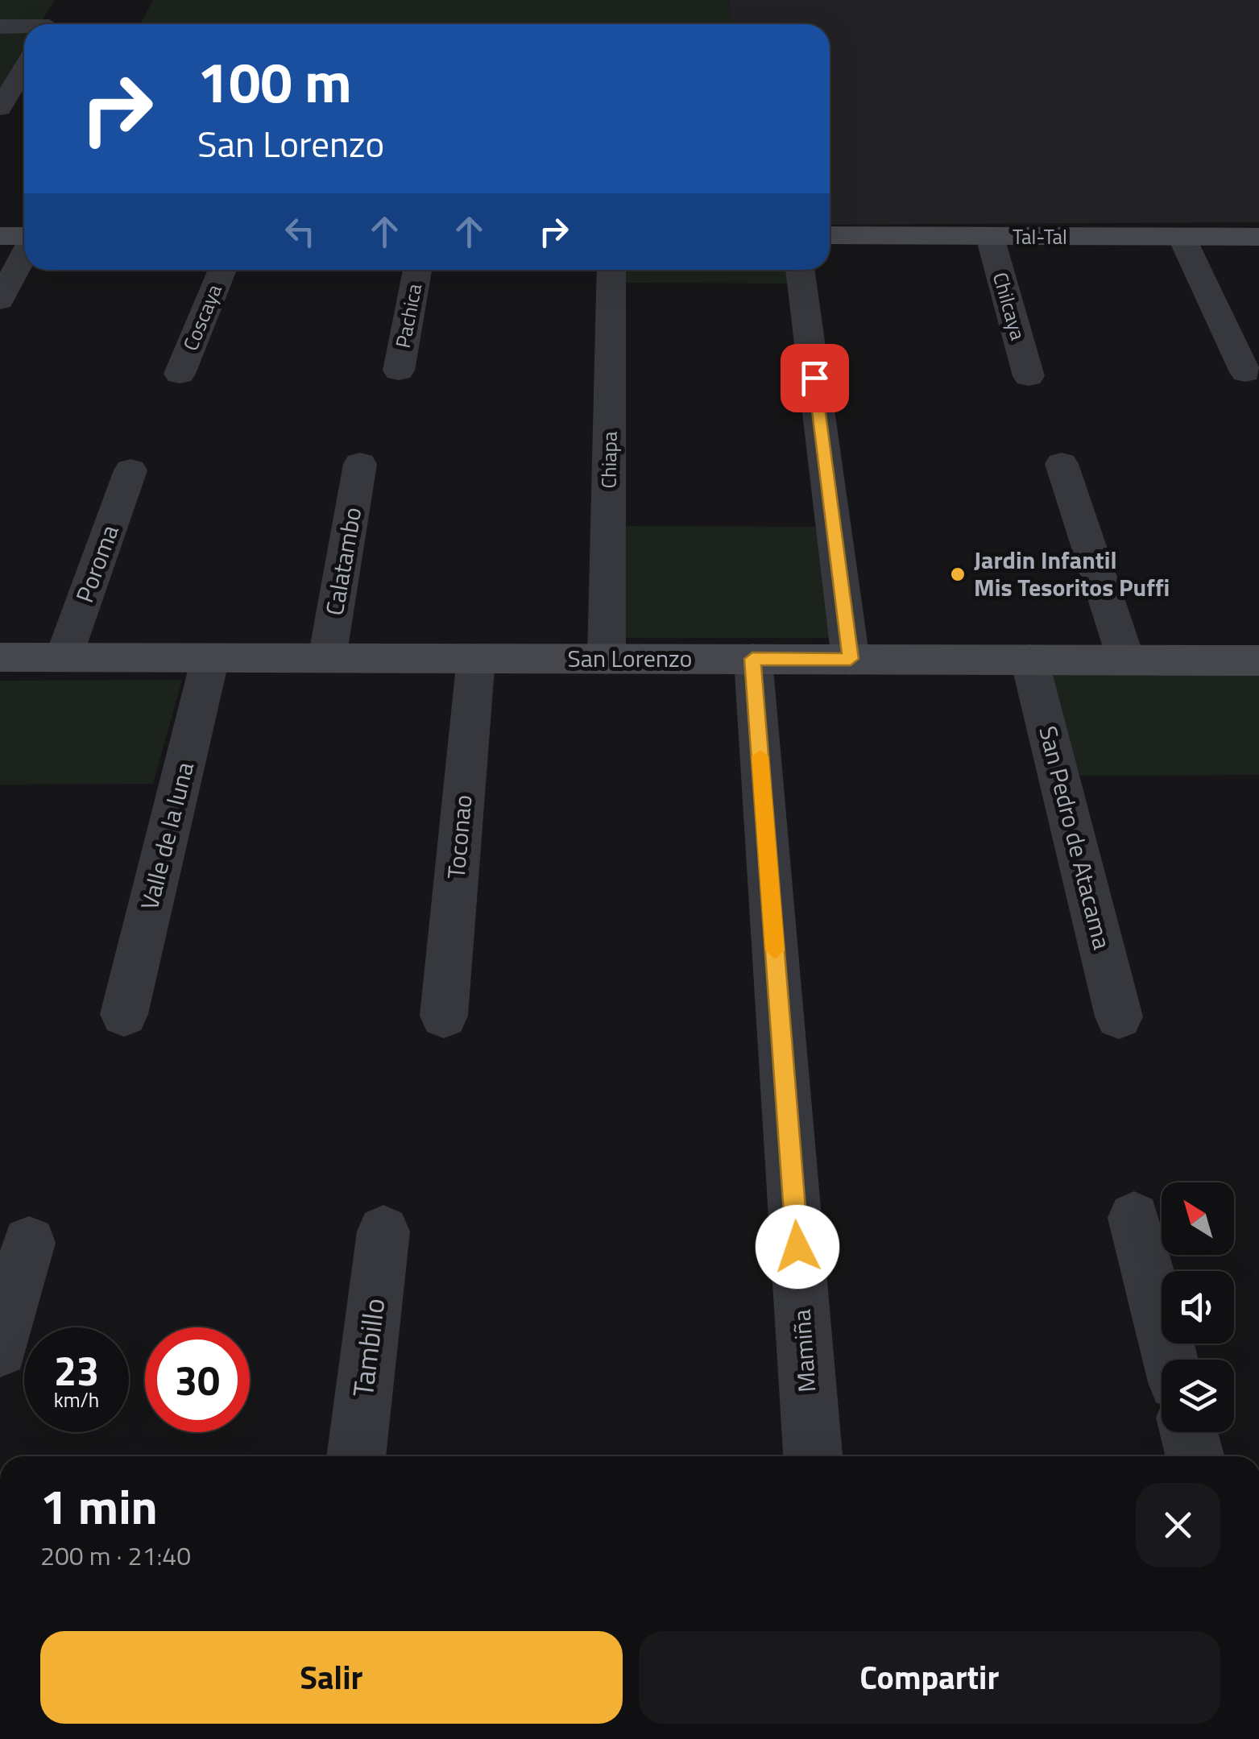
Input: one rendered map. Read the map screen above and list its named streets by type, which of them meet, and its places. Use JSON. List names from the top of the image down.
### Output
{
  "streets": {
    "street": [
      "Tal-Tal",
      "Chilcaya",
      "Pachica",
      "Coscaya",
      "Chiapa",
      "Calatambo",
      "Poroma",
      "San Lorenzo",
      "Valle de la luna",
      "Toconao",
      "San Pedro de Atacama",
      "Tambillo",
      "Mamiña"
    ]
  },
  "crossings": [
    ["Tal-Tal", "Chilcaya"],
    ["Chiapa", "San Lorenzo"],
    ["Calatambo", "San Lorenzo"],
    ["Poroma", "San Lorenzo"],
    ["San Lorenzo", "Valle de la luna"],
    ["San Lorenzo", "Toconao"],
    ["San Lorenzo", "San Pedro de Atacama"],
    ["San Lorenzo", "Mamiña"]
  ],
  "places": ["Jardin Infantil Mis Tesoritos Puffi"],
  "north": "top left",
  "page": {
    "turn": ["100 m", "San Lorenzo"],
    "speed": "23 km/h",
    "limit": "30",
    "heading": ["1 min", "200 m · 21:40"],
    "buttons": ["Salir", "Compartir"]
  }
}
